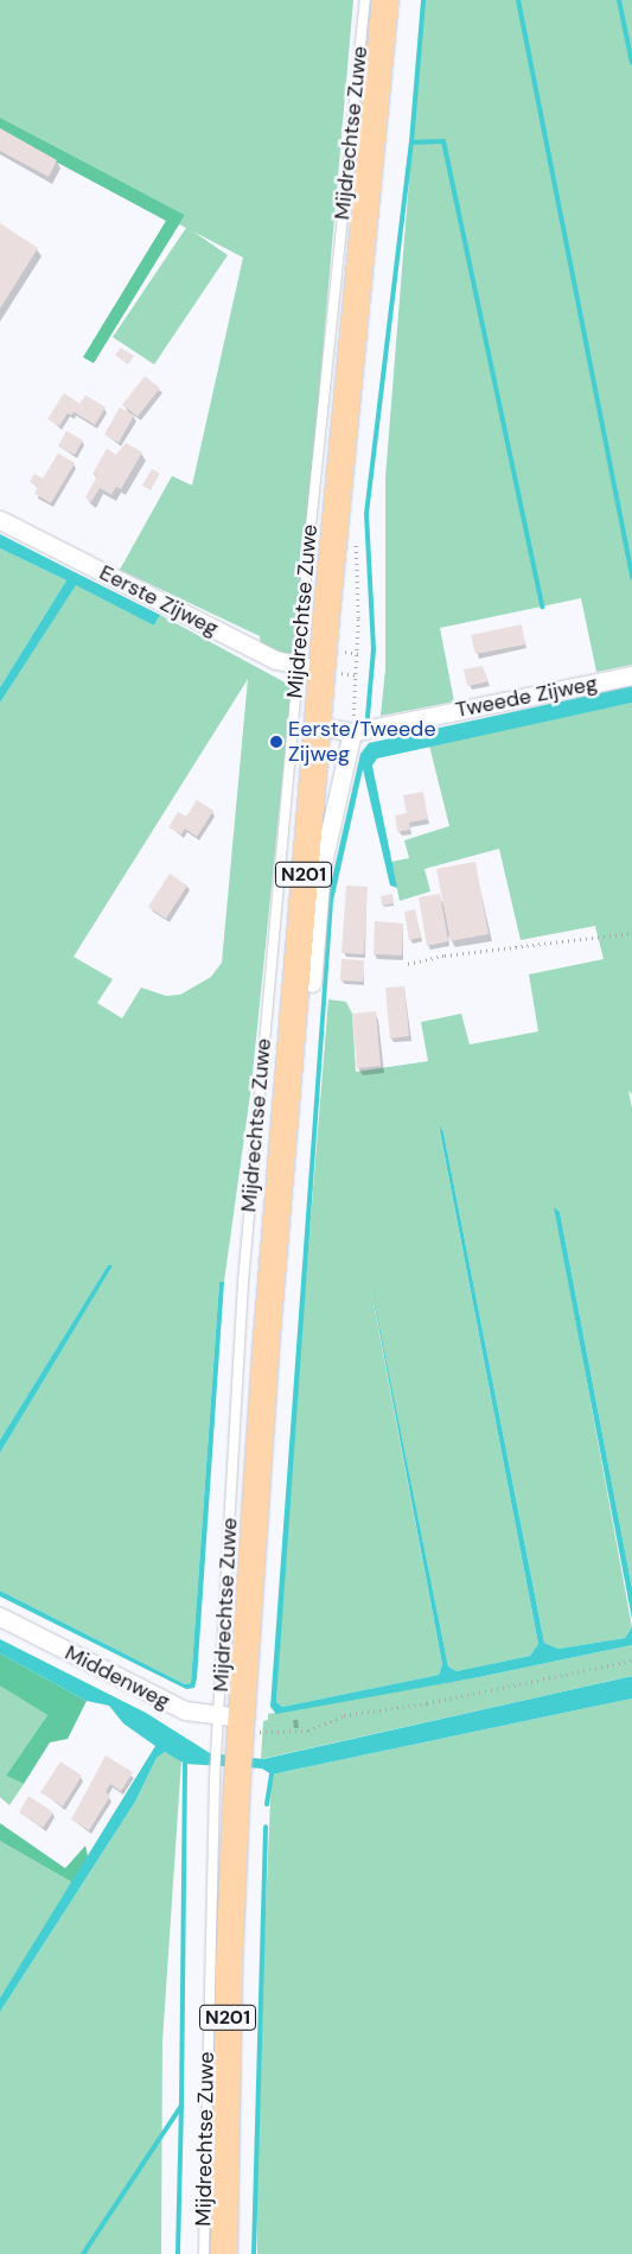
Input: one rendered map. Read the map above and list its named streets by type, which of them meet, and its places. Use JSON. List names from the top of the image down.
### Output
{
  "streets": {
    "main road": ["Mijdrechtse Zuwe", "N201"],
    "street": ["Eerste Zijweg", "Tweede Zijweg", "Middenweg"]
  },
  "crossings": [
    ["Mijdrechtse Zuwe", "Eerste Zijweg"],
    ["Mijdrechtse Zuwe", "Tweede Zijweg"],
    ["Mijdrechtse Zuwe", "Middenweg"]
  ],
  "places": ["Eerste/Tweede Zijweg"]
}
